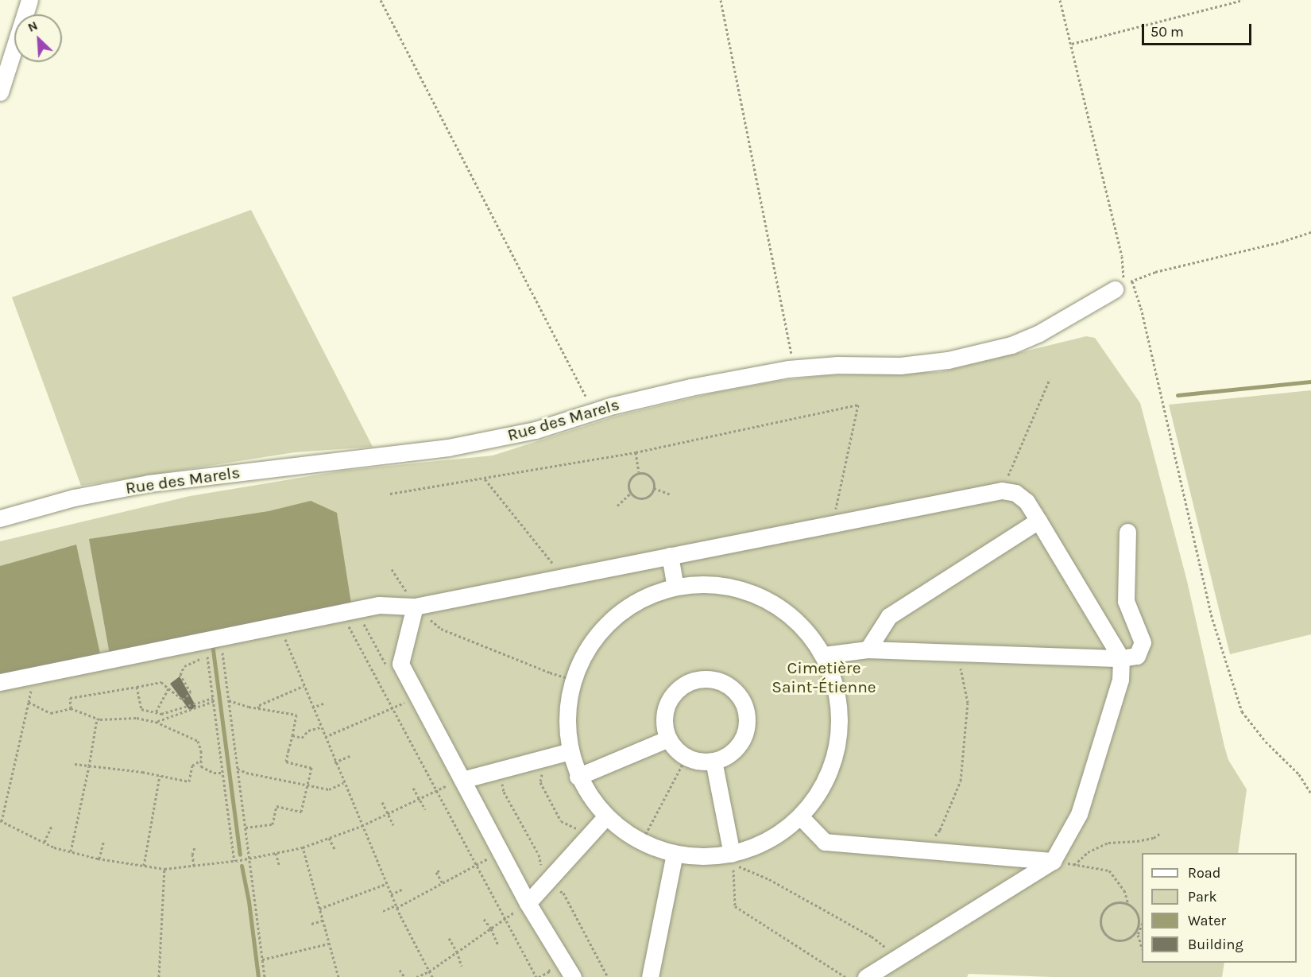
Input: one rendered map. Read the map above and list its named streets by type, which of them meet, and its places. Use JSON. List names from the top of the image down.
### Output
{
  "streets": {
    "street": ["Rue des Marels"]
  },
  "parks": ["Cimetière Saint-Étienne"],
  "legend": [
    "Road",
    "Park",
    "Water",
    "Building"
  ],
  "scale_bar": "50 m",
  "north": "top left"
}
